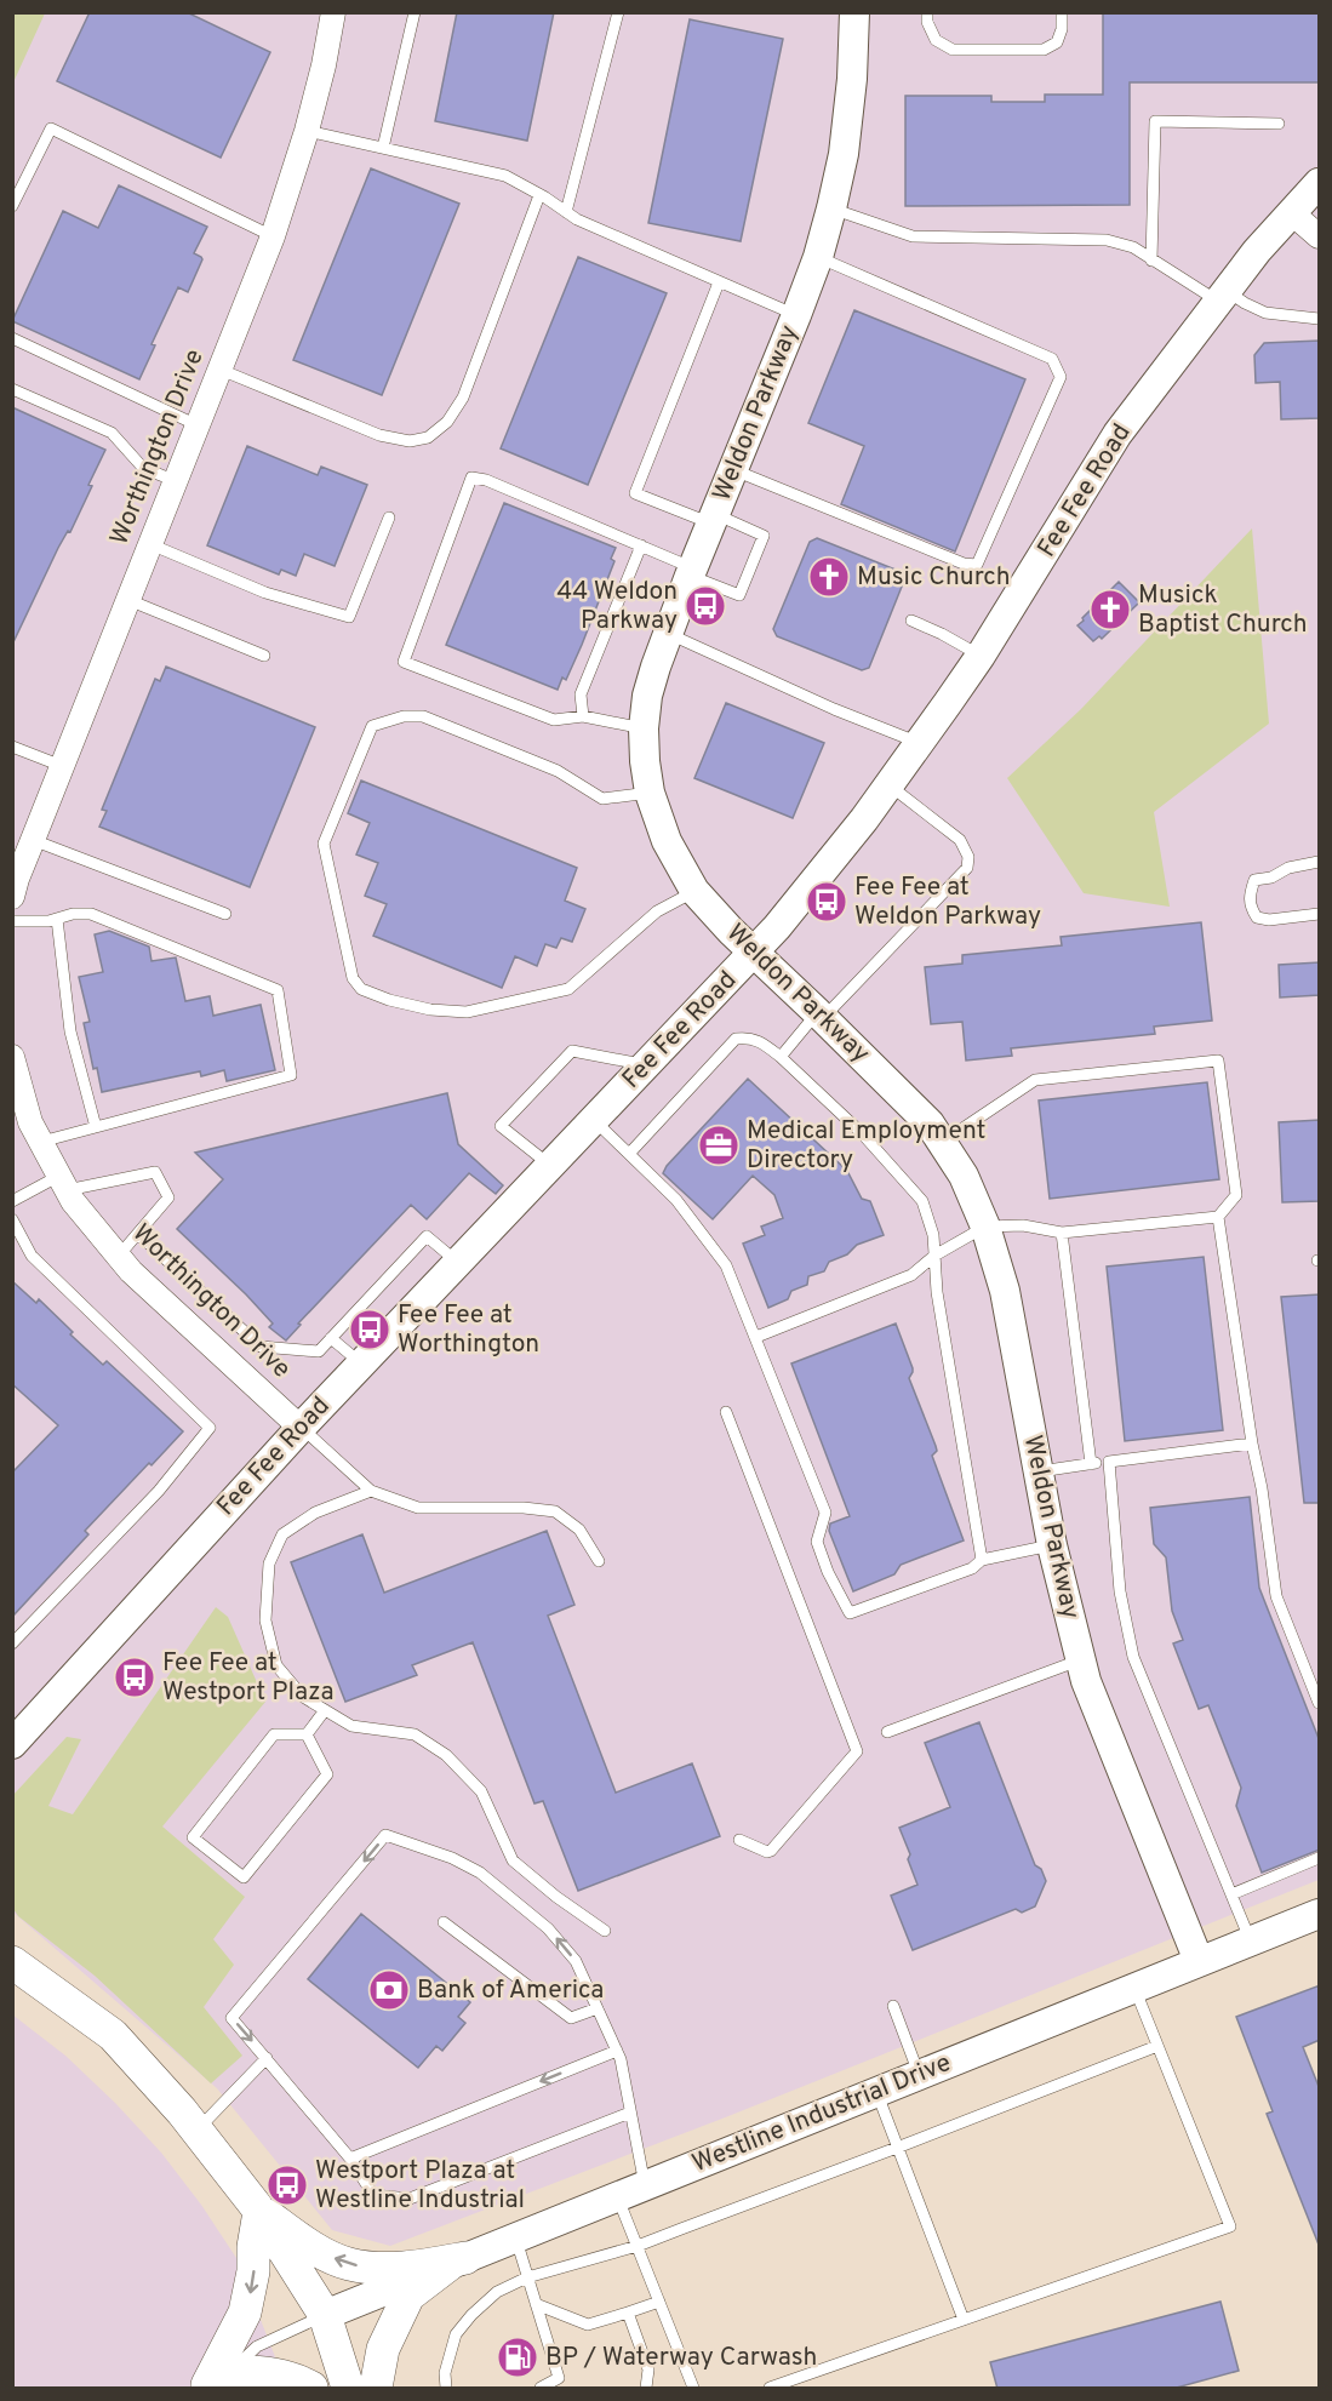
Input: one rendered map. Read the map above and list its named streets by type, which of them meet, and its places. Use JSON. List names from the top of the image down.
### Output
{
  "streets": {
    "street": [
      "Weldon Parkway",
      "Worthington Drive",
      "Fee Fee Road",
      "Westline Industrial Drive"
    ]
  },
  "crossings": [
    ["Weldon Parkway", "Fee Fee Road"],
    ["Weldon Parkway", "Westline Industrial Drive"],
    ["Worthington Drive", "Fee Fee Road"]
  ],
  "places": {
    "church": ["Music Church", "Musick Baptist Church"],
    "bus stop": [
      "44 Weldon Parkway",
      "Fee Fee at Weldon Parkway",
      "Fee Fee at Worthington",
      "Fee Fee at Westport Plaza",
      "Westport Plaza at Westline Industrial"
    ],
    "office": ["Medical Employment Directory"],
    "bank": ["Bank of America"],
    "fuel station": ["BP / Waterway Carwash"]
  }
}
